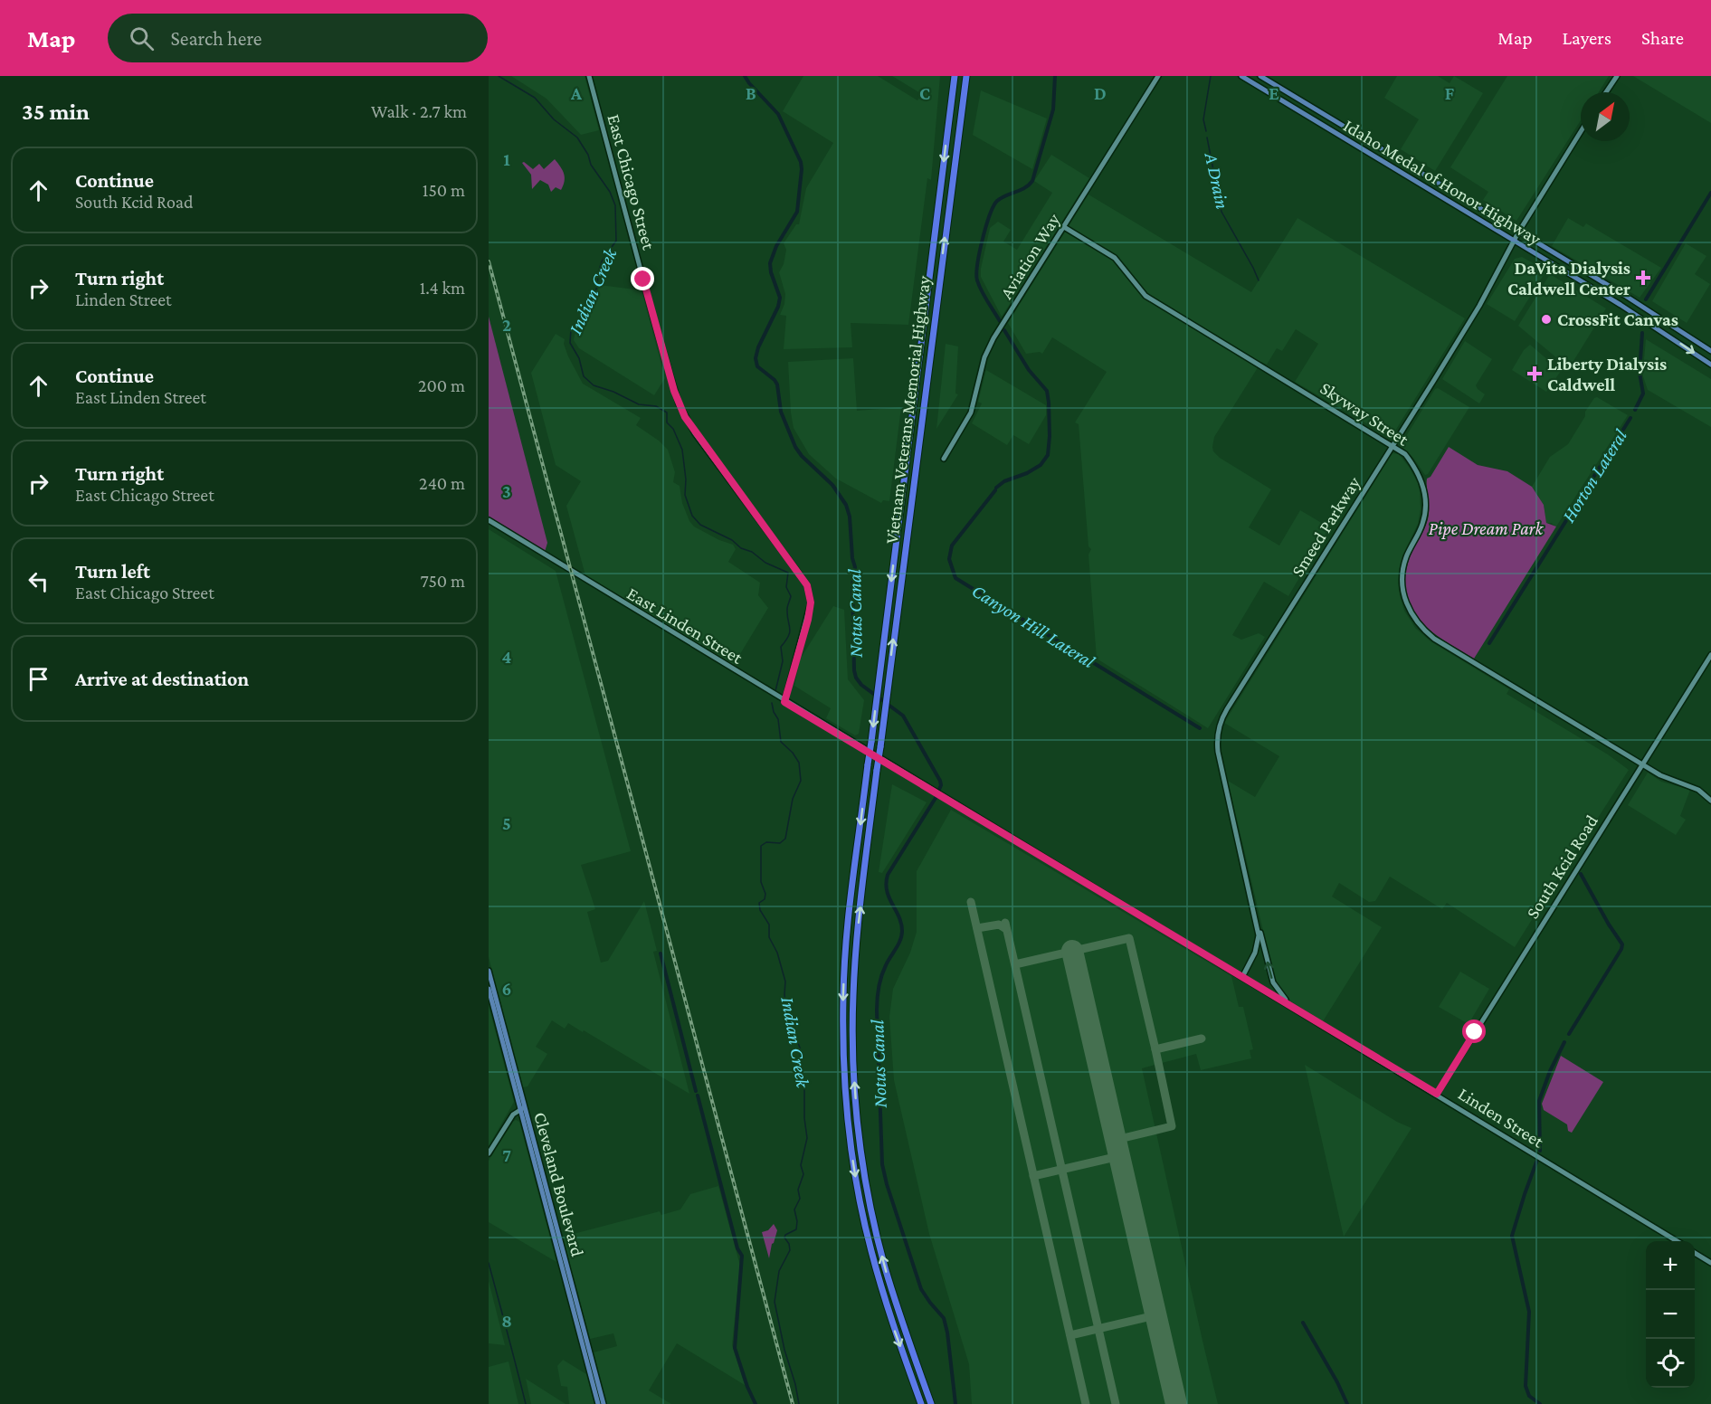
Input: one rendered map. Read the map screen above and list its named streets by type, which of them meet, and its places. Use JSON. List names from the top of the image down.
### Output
{
  "streets": {
    "highway": ["Vietnam Veterans Memorial Highway"],
    "main road": ["Idaho Medal of Honor Highway", "Cleveland Boulevard"],
    "street": [
      "East Chicago Street",
      "Aviation Way",
      "Skyway Street",
      "Smeed Parkway",
      "East Linden Street",
      "South Kcid Road",
      "Linden Street"
    ]
  },
  "crossings": [
    ["East Chicago Street", "East Linden Street"],
    ["Idaho Medal of Honor Highway", "Smeed Parkway"],
    ["Aviation Way", "Skyway Street"],
    ["Skyway Street", "Smeed Parkway"],
    ["Skyway Street", "South Kcid Road"],
    ["Smeed Parkway", "Linden Street"],
    ["East Linden Street", "Linden Street"],
    ["South Kcid Road", "Linden Street"]
  ],
  "water": [
    "A Drain",
    "Indian Creek",
    "Horton Lateral",
    "Notus Canal",
    "Canyon Hill Lateral"
  ],
  "parks": ["Pipe Dream Park"],
  "places": {
    "health": ["DaVita Dialysis Caldwell Center", "Liberty Dialysis Caldwell"],
    "other": ["CrossFit Canvas"]
  },
  "north": "top right",
  "page": {
    "header": "Map",
    "search": "Search here",
    "nav": ["Map", "Layers", "Share"],
    "heading": ["35 min", "Walk · 2.7 km"],
    "list": [
      ["Continue", "South Kcid Road", "150 m"],
      ["Turn right", "Linden Street", "1.4 km"],
      ["Continue", "East Linden Street", "200 m"],
      ["Turn right", "East Chicago Street", "240 m"],
      ["Turn left", "East Chicago Street", "750 m"],
      "Arrive at destination"
    ],
    "map_buttons": ["+", "−"]
  },
  "grid": {
    "columns": [
      "A",
      "B",
      "C",
      "D",
      "E",
      "F"
    ],
    "rows": [
      "1",
      "2",
      "3",
      "4",
      "5",
      "6",
      "7",
      "8"
    ]
  }
}
